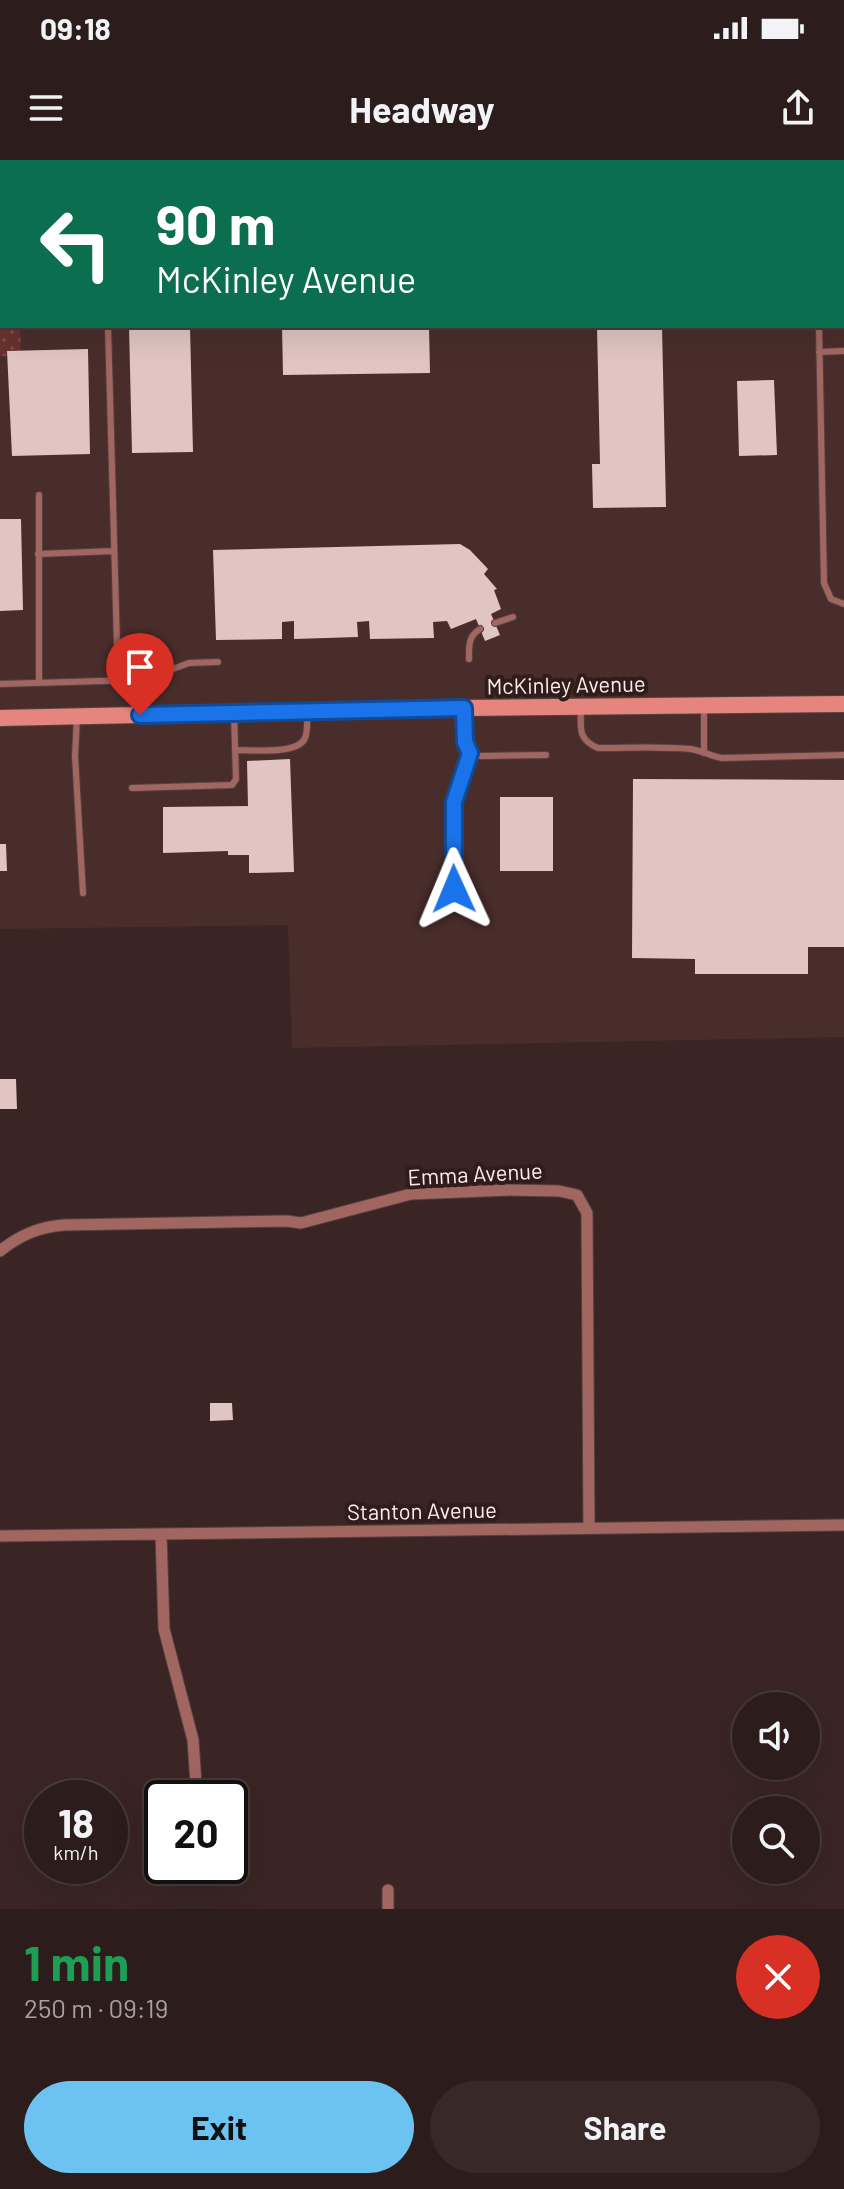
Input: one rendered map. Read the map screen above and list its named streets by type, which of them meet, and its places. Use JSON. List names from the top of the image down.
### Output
{
  "streets": {
    "main road": ["McKinley Avenue"],
    "street": ["Emma Avenue", "Stanton Avenue"]
  },
  "crossings": [
    ["Emma Avenue", "Stanton Avenue"]
  ],
  "page": {
    "status": "09:18",
    "header": "Headway",
    "turn": ["90 m", "McKinley Avenue"],
    "speed": "18 km/h",
    "limit": "20",
    "heading": ["1 min", "250 m · 09:19"],
    "buttons": ["Exit", "Share"]
  }
}
